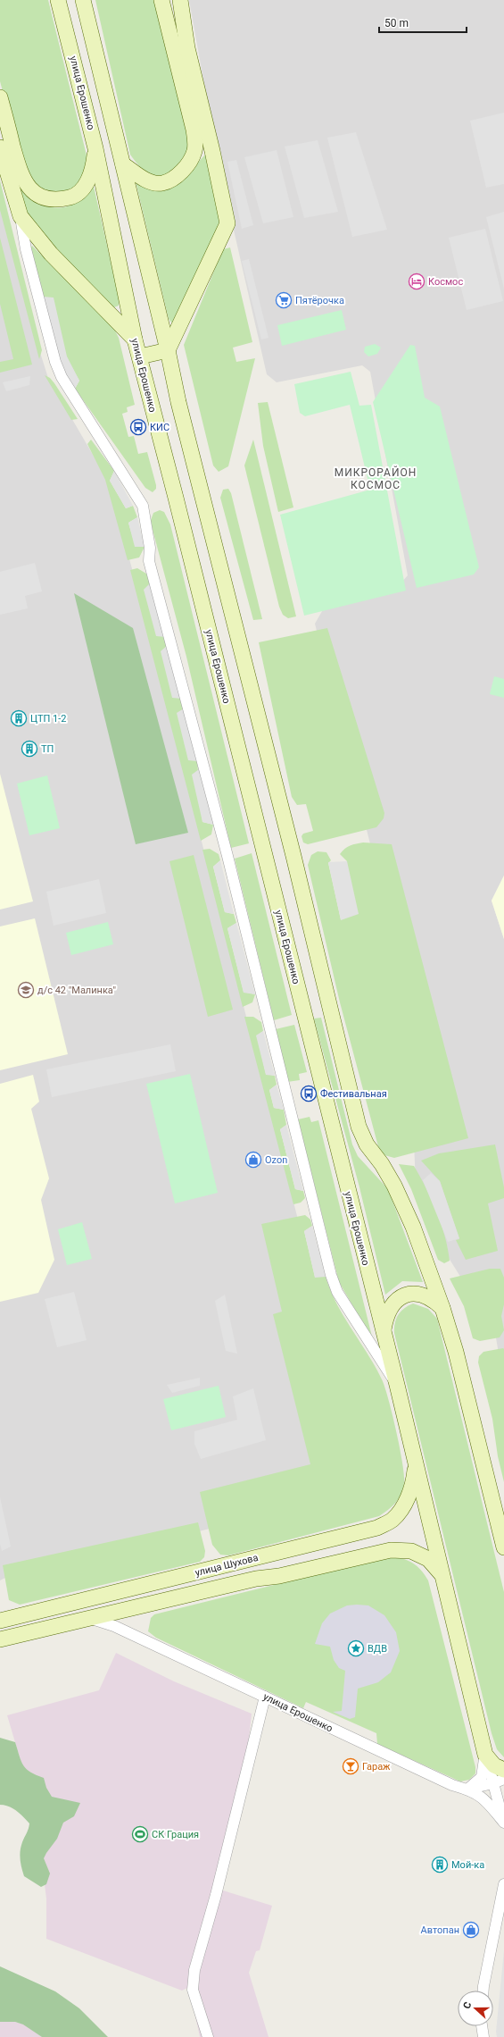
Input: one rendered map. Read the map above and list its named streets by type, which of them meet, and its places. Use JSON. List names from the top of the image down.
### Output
{
  "streets": {
    "main road": ["улица Ерошенко", "улица Шухова"]
  },
  "crossings": [
    ["улица Ерошенко", "улица Шухова"]
  ],
  "districts": ["МИКРОРАЙОН КОСМОС"],
  "places": {
    "hotel": ["Космос"],
    "supermarket": ["Пятёрочка"],
    "bus stop": ["КИС", "Фестивальная"],
    "building": ["ЦТП 1-2", "ТП", "Мой-ка"],
    "school or university": ["д/с 42 \"Малинка\""],
    "shop": ["Ozon", "Автопан"],
    "place": ["ВДВ"],
    "bar": ["Гараж"],
    "sports": ["СК Грация"]
  },
  "scale_bar": "50 m",
  "north": "left"
}
